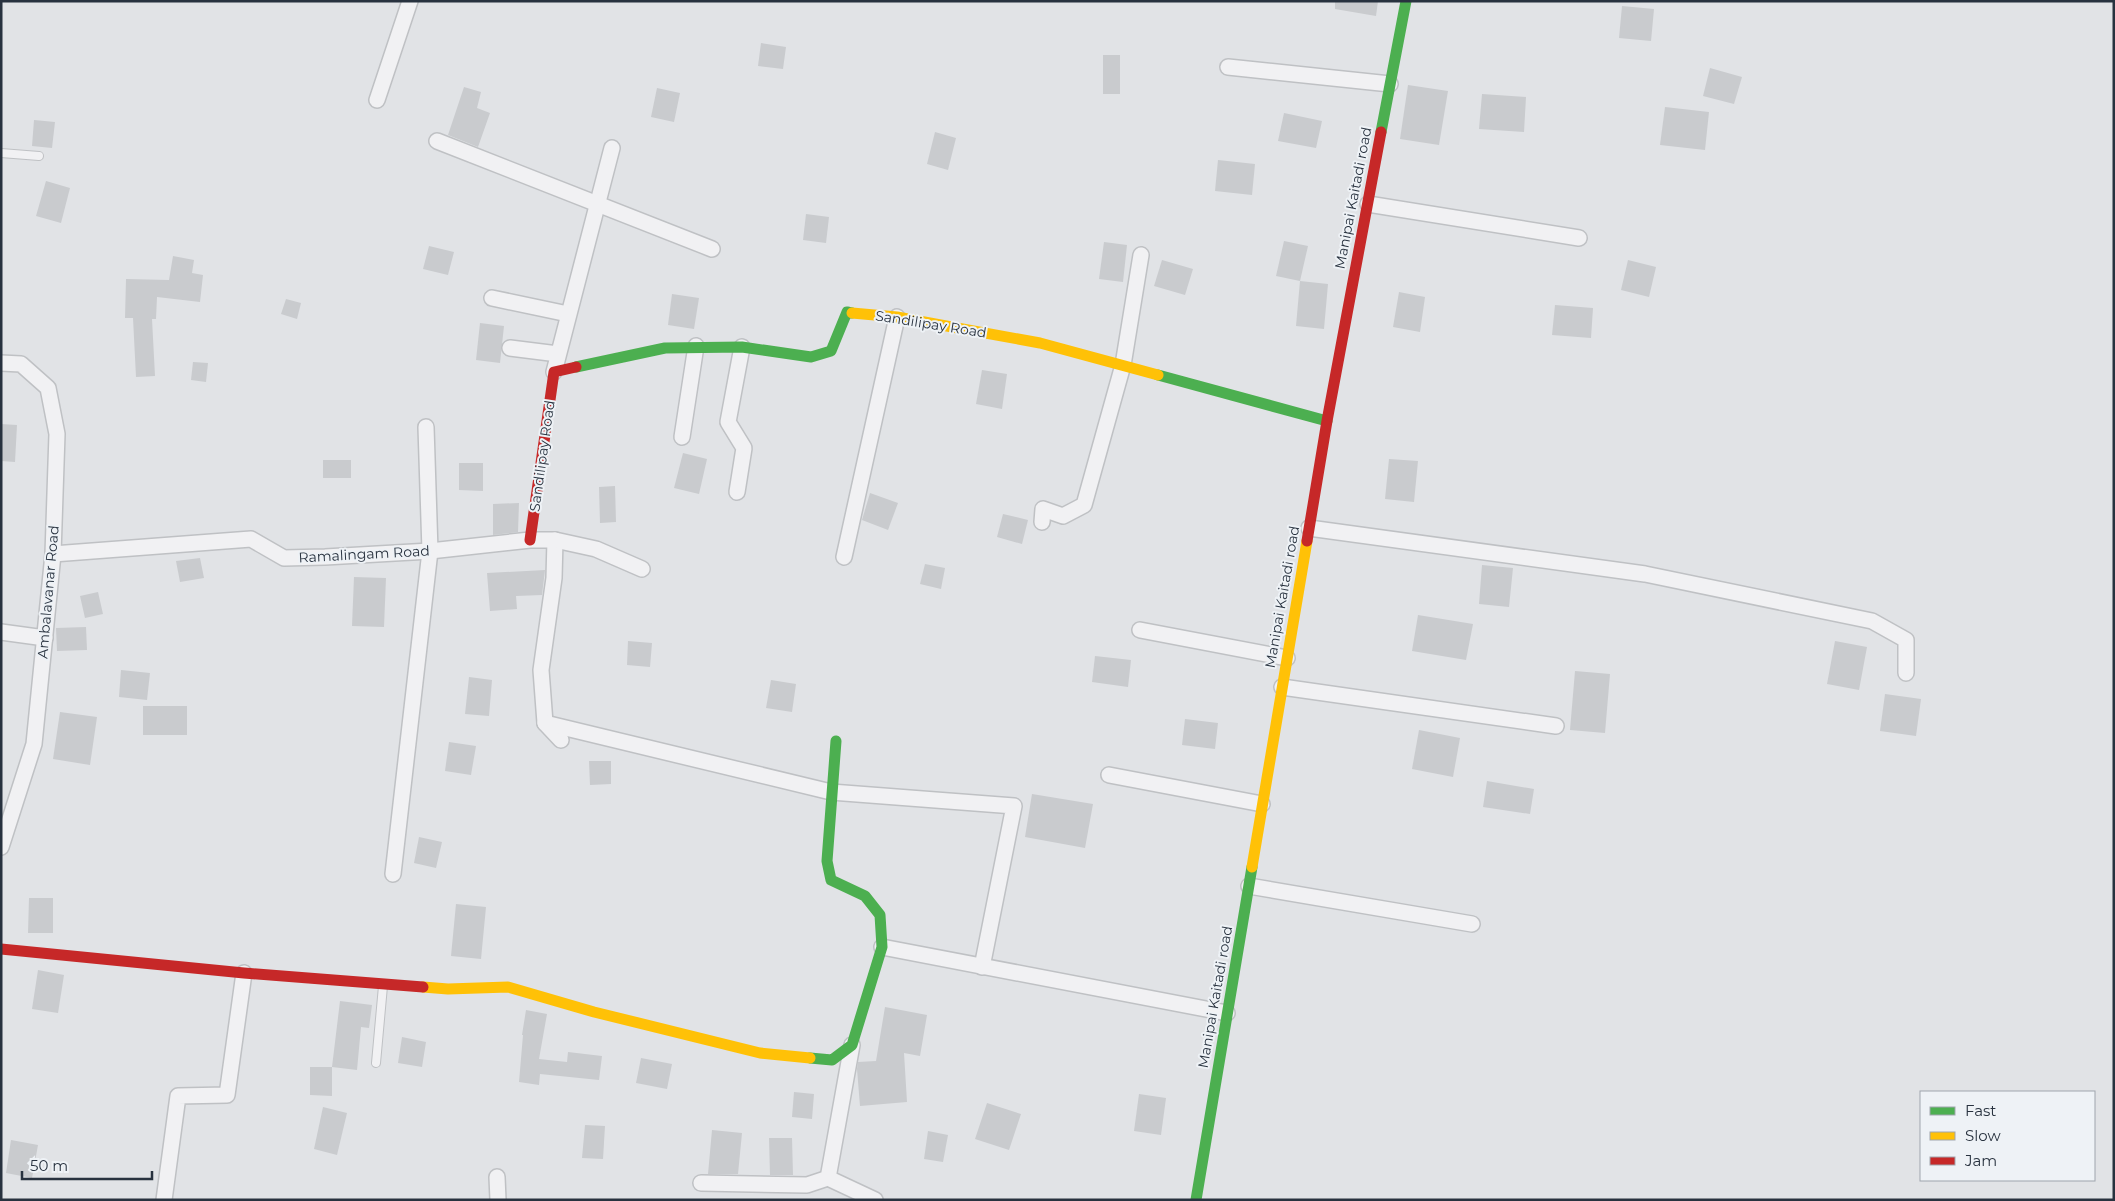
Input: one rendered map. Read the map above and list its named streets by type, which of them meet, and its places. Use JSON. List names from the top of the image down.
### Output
{
  "streets": {
    "street": [
      "Manipai Kaitadi road",
      "Sandilipay Road",
      "Ramalingam Road",
      "Ambalavanar Road"
    ]
  },
  "crossings": [
    ["Manipai Kaitadi road", "Sandilipay Road"],
    ["Sandilipay Road", "Ramalingam Road"],
    ["Ramalingam Road", "Ambalavanar Road"]
  ],
  "legend": ["Fast", "Slow", "Jam"],
  "scale_bar": "50 m"
}
